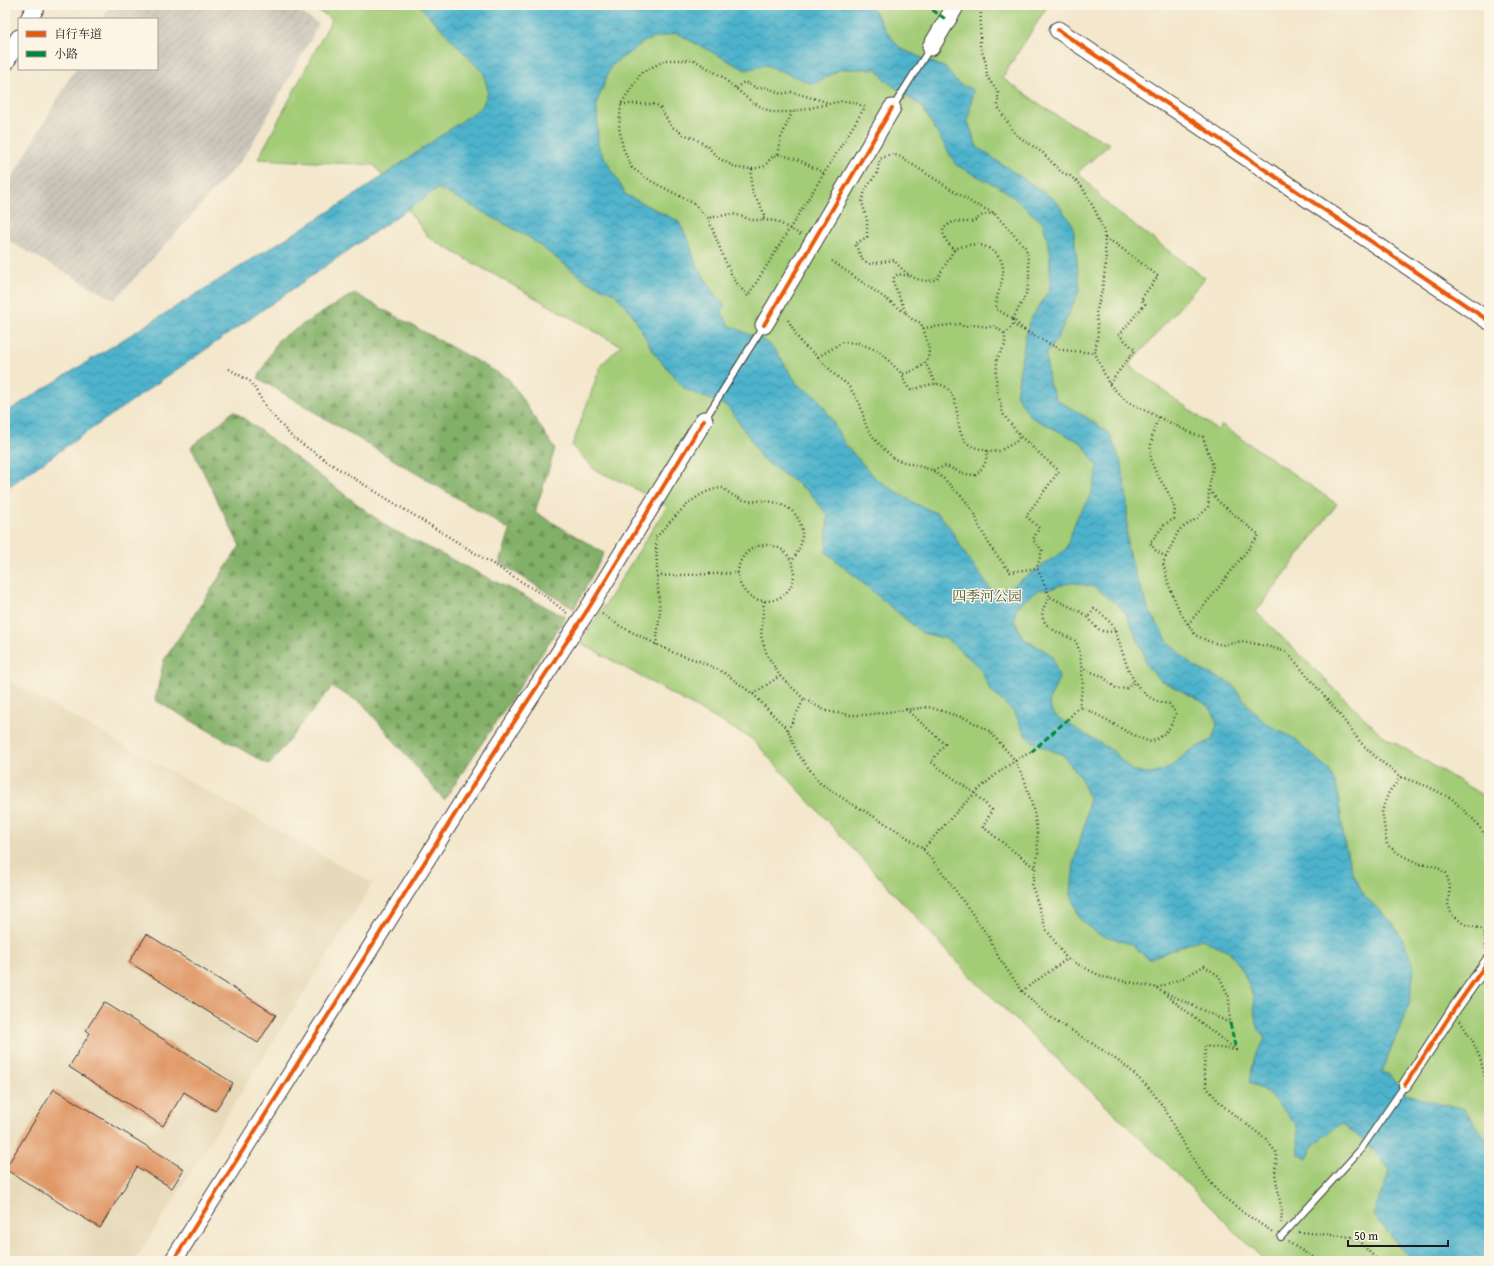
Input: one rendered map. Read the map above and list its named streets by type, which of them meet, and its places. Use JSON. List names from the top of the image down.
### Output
{
  "parks": ["四季河公园"],
  "legend": ["自行车道", "小路"],
  "scale_bar": "50 m"
}
